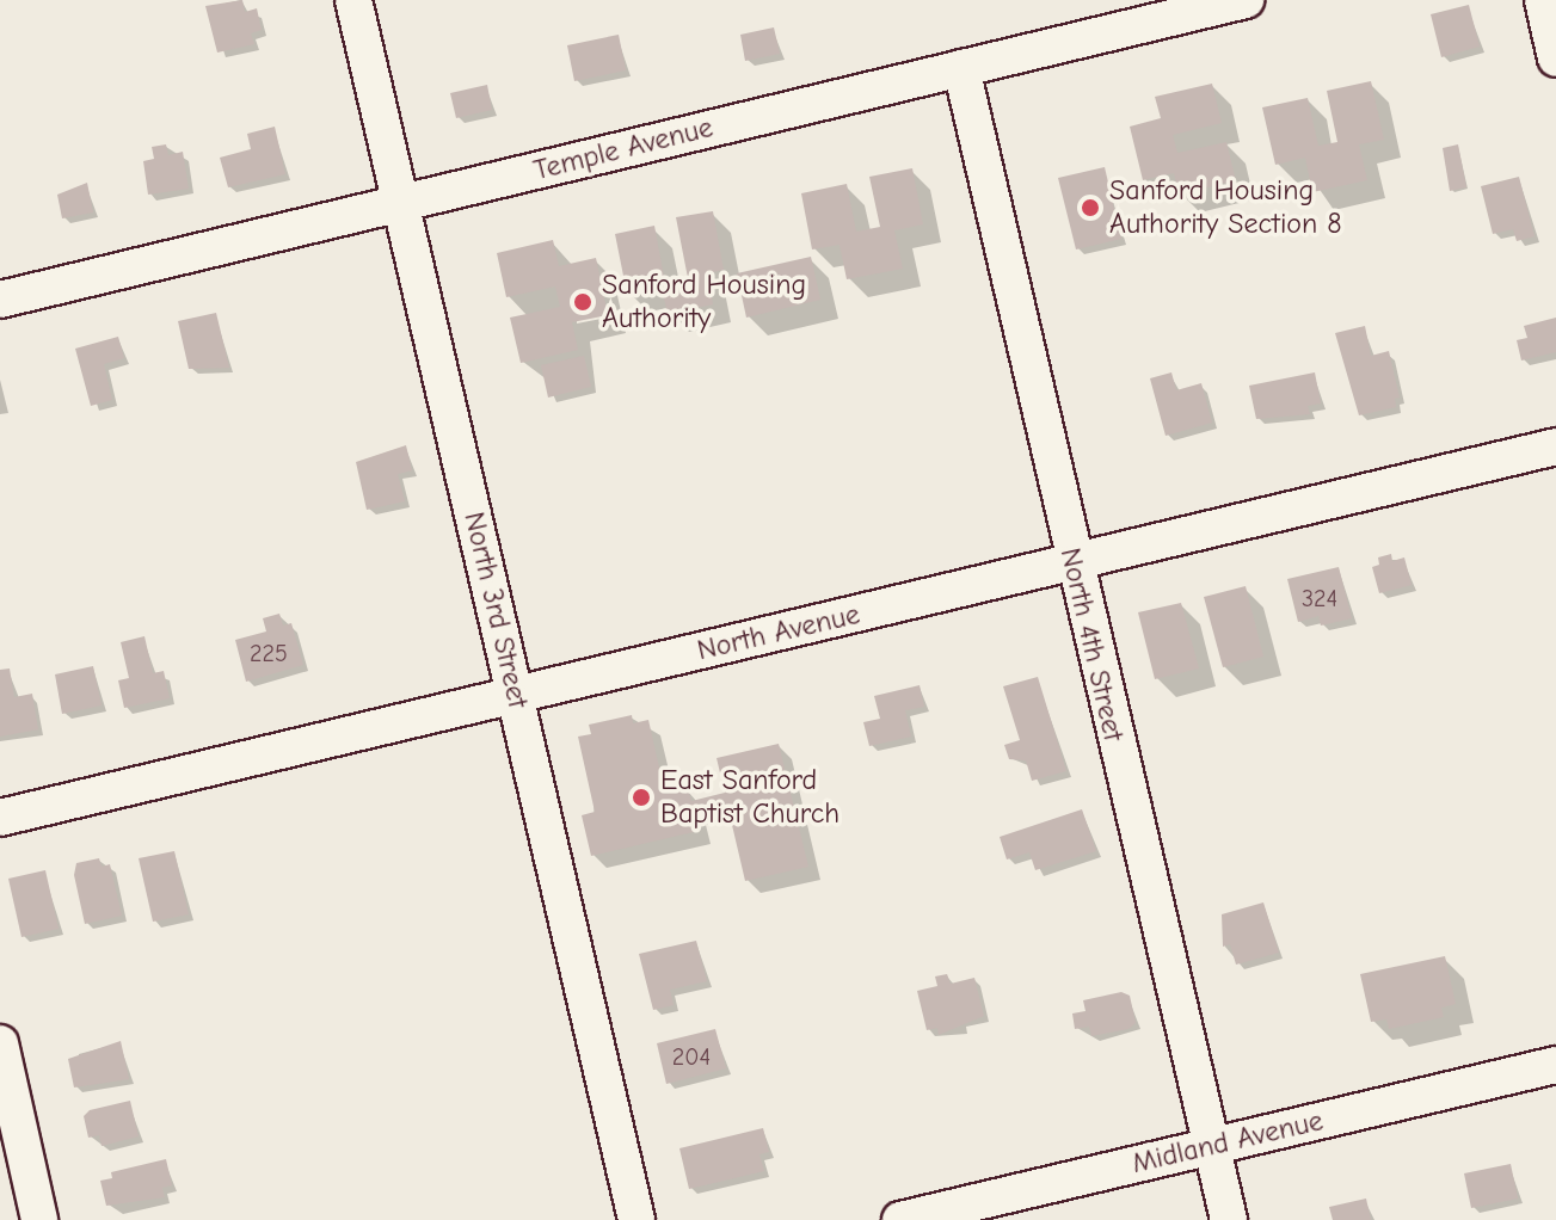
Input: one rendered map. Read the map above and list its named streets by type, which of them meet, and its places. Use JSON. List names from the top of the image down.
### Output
{
  "streets": {
    "street": [
      "Temple Avenue",
      "North 3rd Street",
      "North Avenue",
      "North 4th Street",
      "Midland Avenue"
    ]
  },
  "crossings": [
    ["Temple Avenue", "North 3rd Street"],
    ["Temple Avenue", "North 4th Street"],
    ["North 3rd Street", "North Avenue"],
    ["North Avenue", "North 4th Street"],
    ["North 4th Street", "Midland Avenue"]
  ],
  "places": ["Sanford Housing Authority Section 8", "Sanford Housing Authority", "East Sanford Baptist Church"],
  "house_numbers": ["324", "225", "204"]
}
